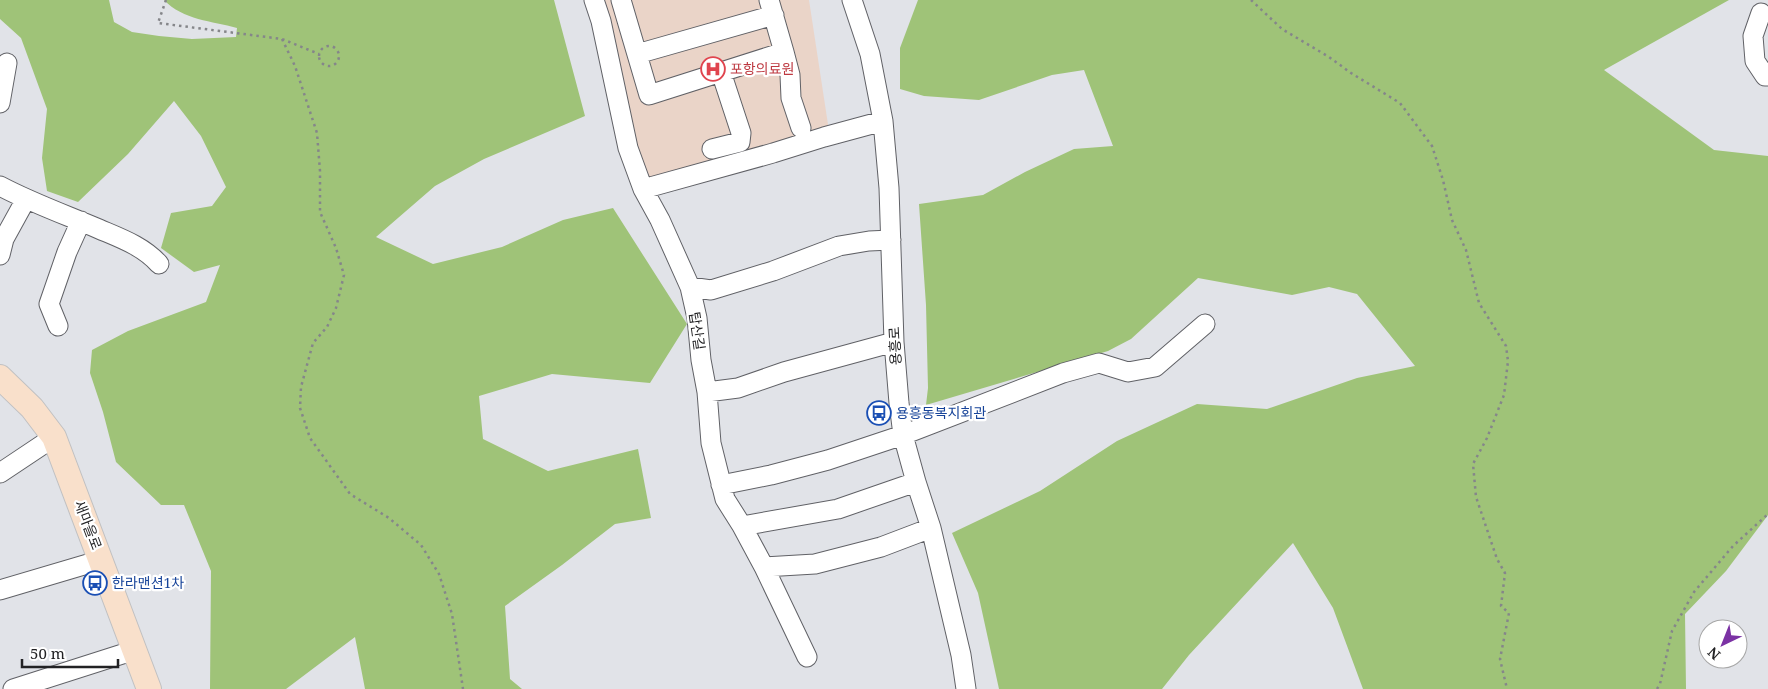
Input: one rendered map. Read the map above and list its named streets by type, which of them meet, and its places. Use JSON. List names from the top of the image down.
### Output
{
  "streets": {
    "main road": ["새마을로"],
    "street": ["탑산길", "용흥로"]
  },
  "places": {
    "hospital": ["포항의료원"],
    "bus stop": ["용흥동복지회관", "한라맨션1차"]
  },
  "scale_bar": "50 m",
  "north": "bottom left"
}
